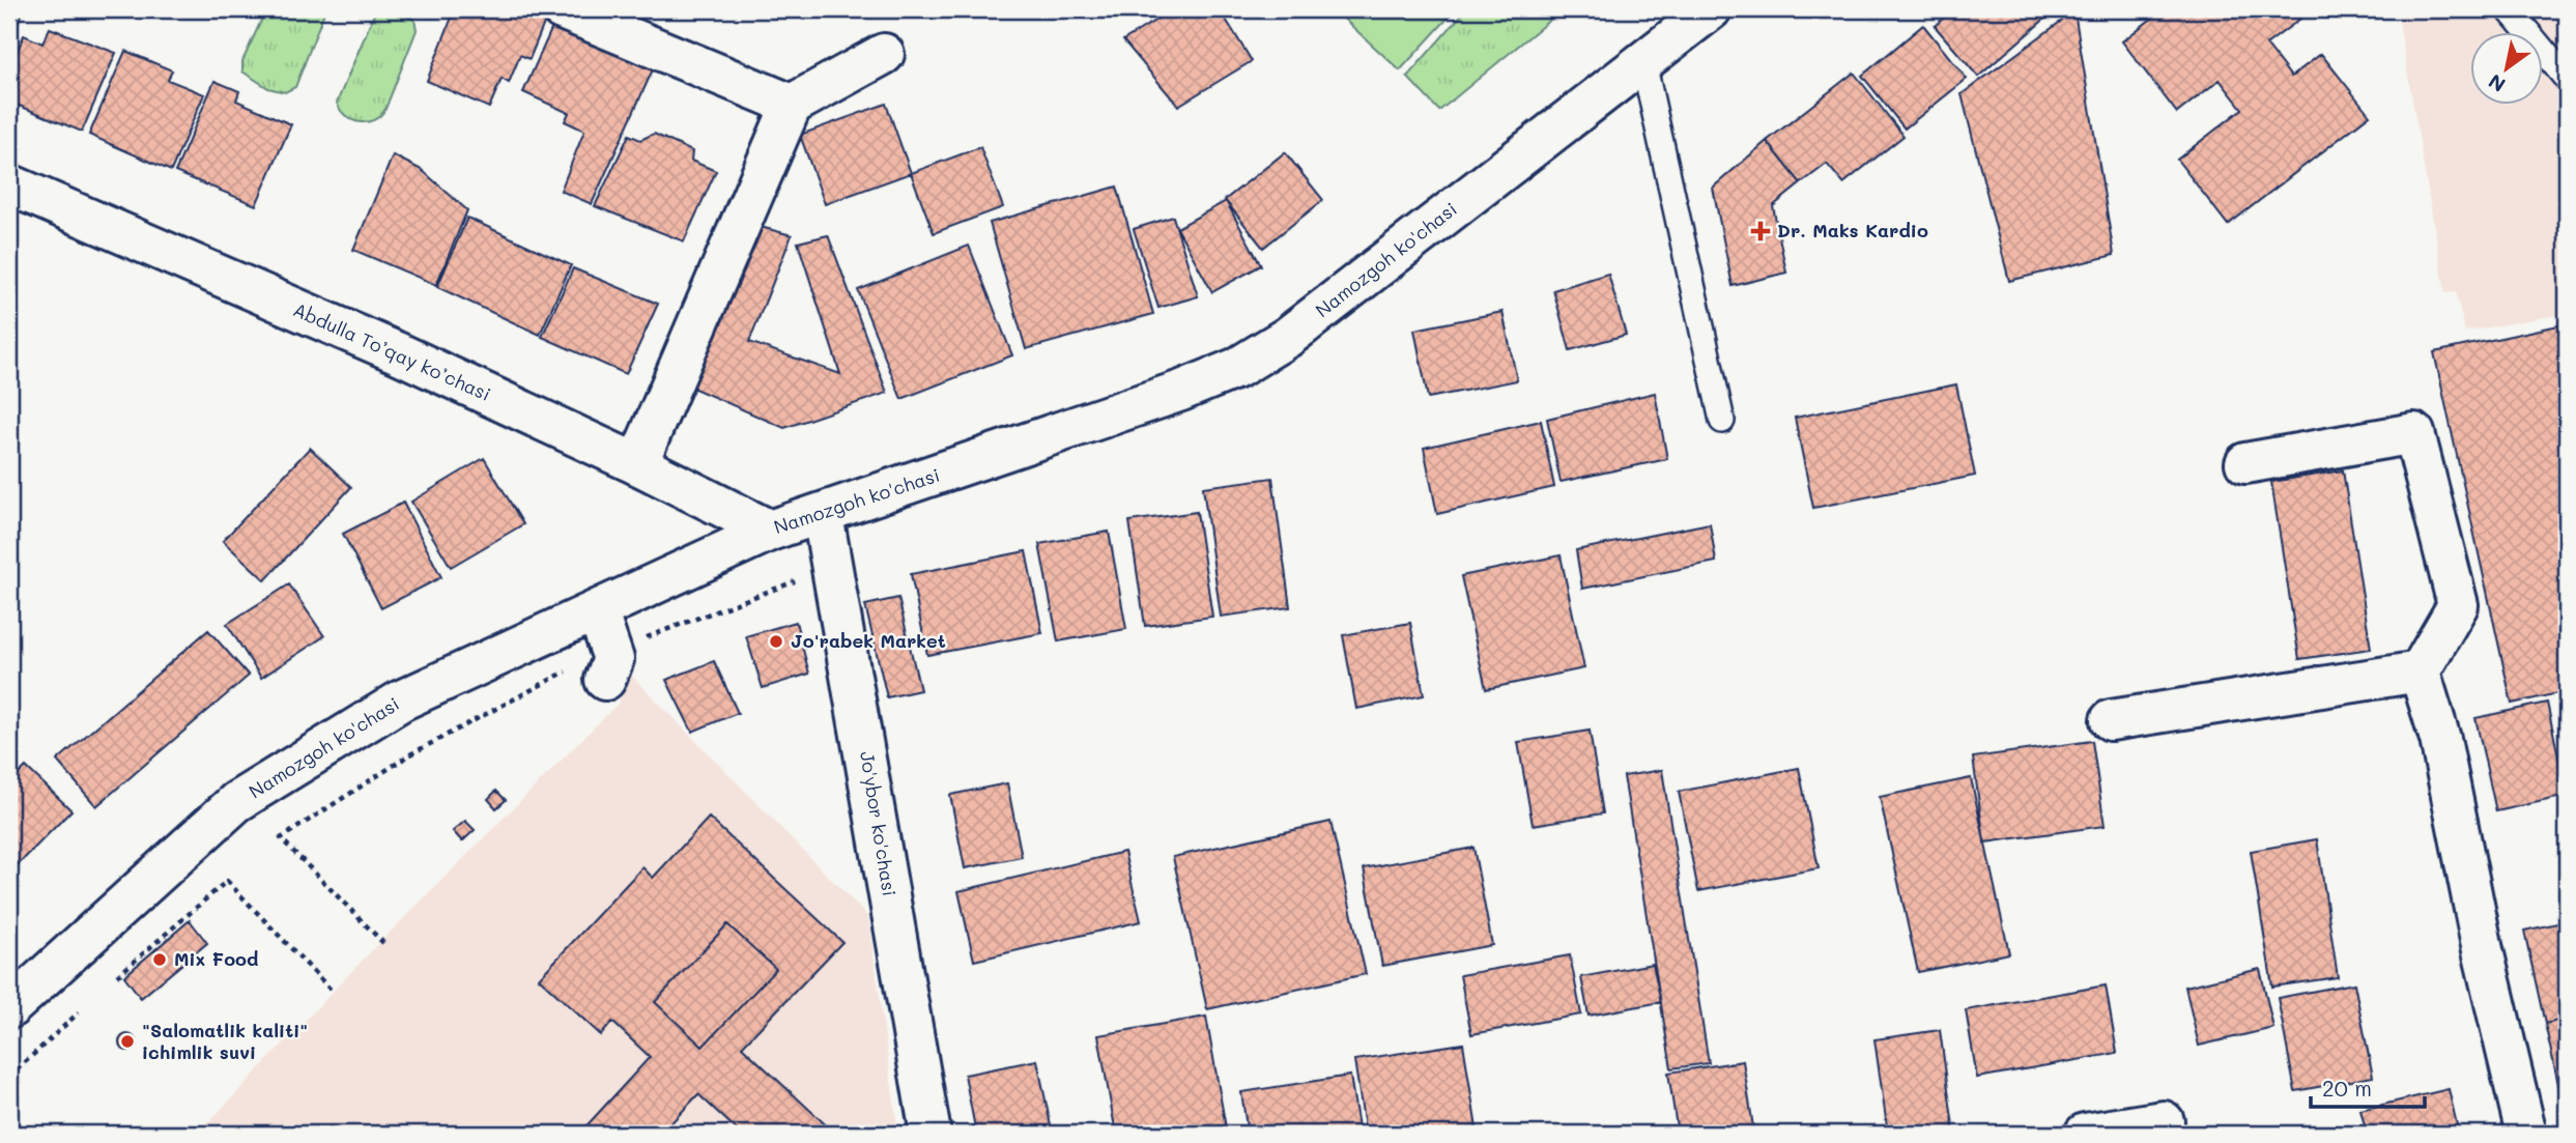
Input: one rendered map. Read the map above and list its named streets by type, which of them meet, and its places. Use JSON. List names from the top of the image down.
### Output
{
  "streets": {
    "street": ["Namozgoh ko'chasi", "Abdulla To’qay ko’chasi", "Jo'ybor ko'chasi"]
  },
  "crossings": [
    ["Namozgoh ko'chasi", "Abdulla To’qay ko’chasi"],
    ["Namozgoh ko'chasi", "Jo'ybor ko'chasi"]
  ],
  "places": {
    "health": ["Dr. Maks Kardio"],
    "other": ["Jo'rabek Market", "Mix Food", "\"Salomatlik kaliti\" ichimlik suvi"]
  },
  "scale_bar": "20 m",
  "north": "bottom left"
}
